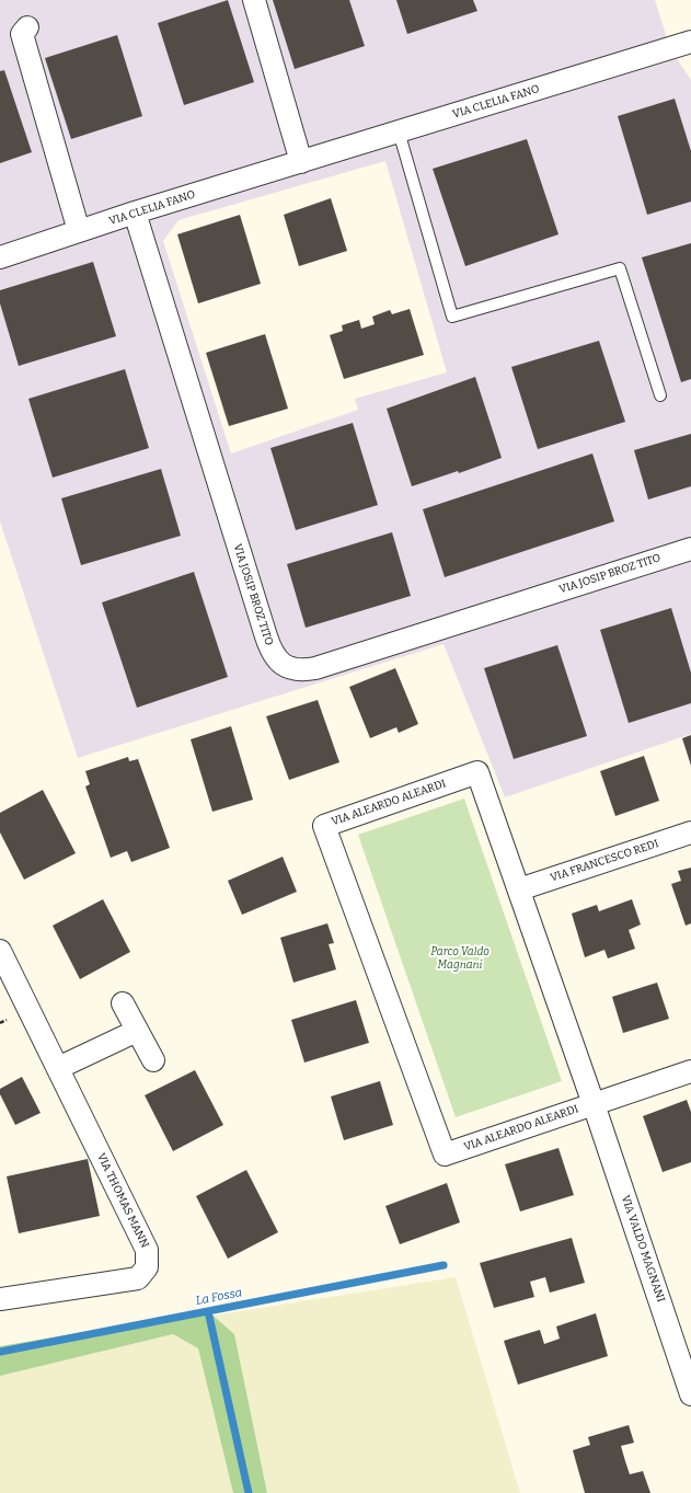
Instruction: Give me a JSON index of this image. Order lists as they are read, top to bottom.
{
  "streets": {
    "street": [
      "VIA CLELIA FANO",
      "VIA JOSIP BROZ TITO",
      "VIA ALEARDO ALEARDI",
      "VIA FRANCESCO REDI",
      "VIA THOMAS MANN",
      "VIA VALDO MAGNANI"
    ]
  },
  "crossings": [
    ["VIA CLELIA FANO", "VIA JOSIP BROZ TITO"],
    ["VIA ALEARDO ALEARDI", "VIA FRANCESCO REDI"],
    ["VIA ALEARDO ALEARDI", "VIA VALDO MAGNANI"]
  ],
  "water": ["La Fossa"],
  "parks": ["Parco Valdo Magnani"]
}
